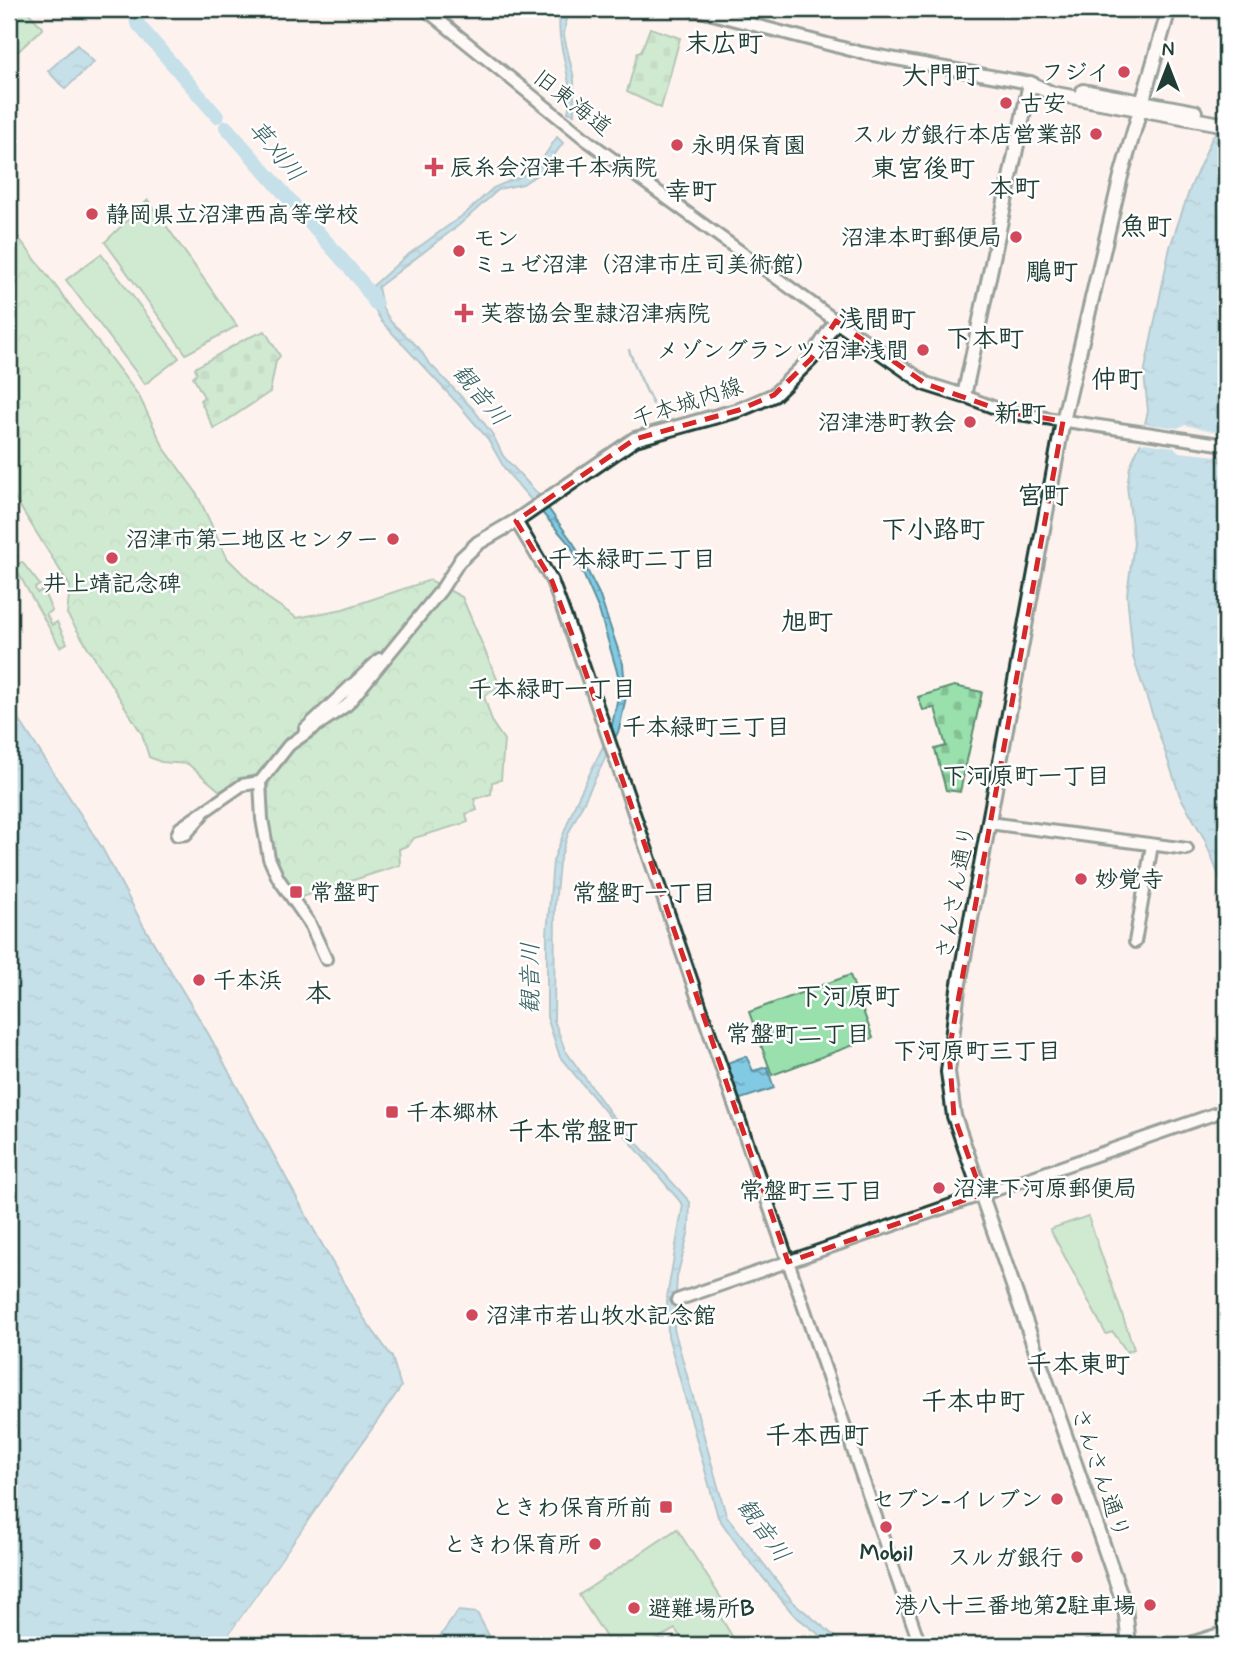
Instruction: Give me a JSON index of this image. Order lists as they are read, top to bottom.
{
  "streets": {
    "main road": ["千本城内線", "さんさん通り"],
    "street": ["旧東海道"]
  },
  "crossings": [
    ["旧東海道", "千本城内線"]
  ],
  "districts": [
    "末広町",
    "大門町",
    "東宮後町",
    "本町",
    "幸町",
    "魚町",
    "鵰町",
    "浅間町",
    "下本町",
    "仲町",
    "新町",
    "宮町",
    "下小路町",
    "千本緑町二丁目",
    "旭町",
    "千本緑町一丁目",
    "千本緑町三丁目",
    "下河原町一丁目",
    "常盤町一丁目",
    "本",
    "下河原町",
    "常盤町二丁目",
    "下河原町三丁目",
    "千本常盤町",
    "常盤町三丁目",
    "千本東町",
    "千本中町",
    "千本西町"
  ],
  "water": ["草刈川", "観音川"],
  "places": {
    "other": [
      "フジイ",
      "古安",
      "スルガ銀行本店営業部",
      "永明保育園",
      "静岡県立沼津西高等学校",
      "沼津本町郵便局",
      "モン ミュゼ沼津（沼津市庄司美術館）",
      "メゾングランツ沼津浅間",
      "沼津港町教会",
      "沼津市第二地区センター",
      "井上靖記念碑",
      "妙覚寺",
      "千本浜",
      "沼津下河原郵便局",
      "沼津市若山牧水記念館",
      "セブン-イレブン",
      "Mobil",
      "ときわ保育所",
      "スルガ銀行",
      "港八十三番地第2駐車場",
      "避難場所B"
    ],
    "health": ["辰糸会沼津千本病院", "芙蓉協会聖隷沼津病院"],
    "transit": ["常盤町", "千本郷林", "ときわ保育所前"]
  },
  "north": "top"
}
